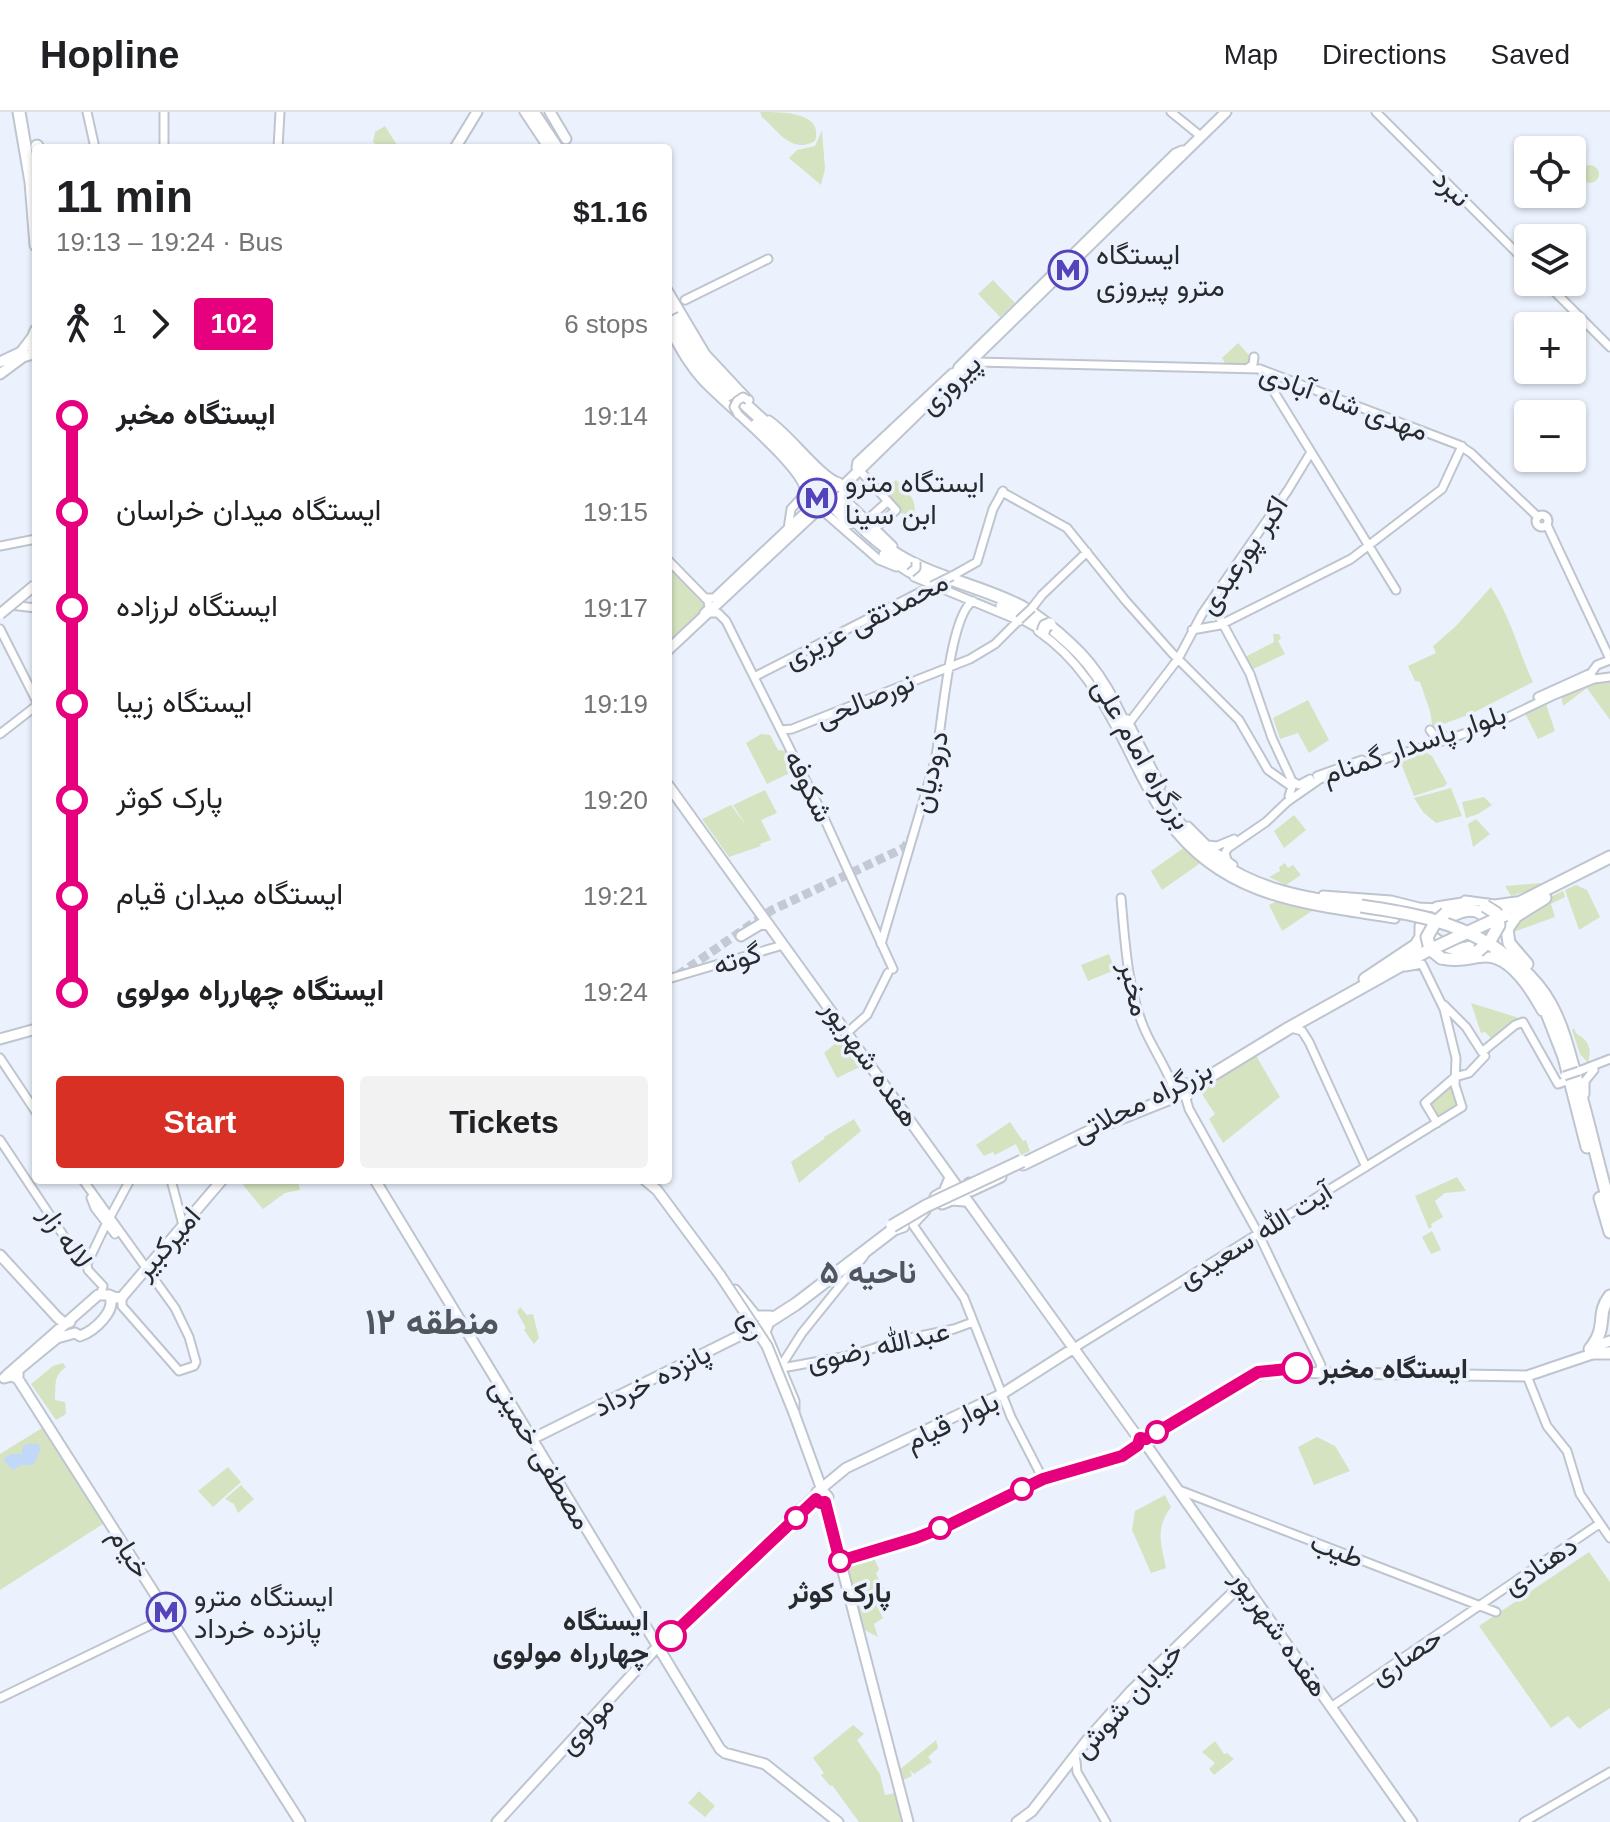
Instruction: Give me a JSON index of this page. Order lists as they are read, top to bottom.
{
  "streets": {
    "highway": ["بزرگراه امام علی", "بزرگراه محلاتی"],
    "main road": [
      "نبرد",
      "پیروزی",
      "مهدی شاه آبادی",
      "اکبر پورعبدی",
      "محمدتقی عزیزی",
      "نورصالحی",
      "بلوار پاسدار گمنام",
      "درودیان",
      "شکوفه",
      "گوته",
      "مخبر",
      "هفده شهریور",
      "آیت الله سعیدی",
      "لاله زار",
      "امیرکبیر",
      "ری",
      "عبدالله رضوی",
      "پانزده خرداد",
      "بلوار قیام",
      "مصطفی خمینی",
      "طیب",
      "خیام",
      "دهنادی",
      "حصاری",
      "خیابان شوش",
      "مولوی"
    ]
  },
  "crossings": [
    ["پیروزی", "بزرگراه امام علی"],
    ["پیروزی", "شکوفه"],
    ["اکبر پورعبدی", "بزرگراه امام علی"],
    ["محمدتقی عزیزی", "نورصالحی"],
    ["محمدتقی عزیزی", "شکوفه"],
    ["نورصالحی", "بزرگراه امام علی"],
    ["نورصالحی", "درودیان"],
    ["نورصالحی", "شکوفه"],
    ["بلوار پاسدار گمنام", "بزرگراه امام علی"],
    ["درودیان", "شکوفه"],
    ["شکوفه", "هفده شهریور"],
    ["گوته", "هفده شهریور"],
    ["هفده شهریور", "آیت الله سعیدی"],
    ["هفده شهریور", "بلوار قیام"],
    ["هفده شهریور", "طیب"],
    ["هفده شهریور", "حصاری"],
    ["هفده شهریور", "خیابان شوش"],
    ["بزرگراه محلاتی", "پانزده خرداد"],
    ["آیت الله سعیدی", "بلوار قیام"],
    ["لاله زار", "امیرکبیر"],
    ["ری", "بلوار قیام"],
    ["ری", "مولوی"],
    ["پانزده خرداد", "مصطفی خمینی"],
    ["بلوار قیام", "مولوی"],
    ["مصطفی خمینی", "مولوی"],
    ["طیب", "دهنادی"],
    ["طیب", "حصاری"],
    ["دهنادی", "حصاری"]
  ],
  "districts": ["ناحیه ۵", "منطقه ۱۲"],
  "places": {
    "metro station": ["ایستگاه مترو پیروزی", "ایستگاه مترو ابن سینا", "ایستگاه مترو پانزده خرداد"],
    "other": ["ایستگاه مخبر", "پارک کوثر", "ایستگاه چهارراه مولوی"]
  },
  "lines": ["bus line 102"],
  "page": {
    "header": "Hopline",
    "nav": ["Map", "Directions", "Saved"],
    "map_buttons": ["+", "−"],
    "heading": ["11 min", "19:13 – 19:24 · Bus", "$1.16"],
    "legs": ["1", "102", "6 stops"],
    "list": [
      {
        "name": "ایستگاه مخبر",
        "value": "19:14"
      },
      {
        "name": "ایستگاه میدان خراسان",
        "value": "19:15"
      },
      {
        "name": "ایستگاه لرزاده",
        "value": "19:17"
      },
      {
        "name": "ایستگاه زیبا",
        "value": "19:19"
      },
      {
        "name": "پارک کوثر",
        "value": "19:20"
      },
      {
        "name": "ایستگاه میدان قیام",
        "value": "19:21"
      },
      {
        "name": "ایستگاه چهارراه مولوی",
        "value": "19:24"
      }
    ],
    "buttons": ["Start", "Tickets"]
  }
}
